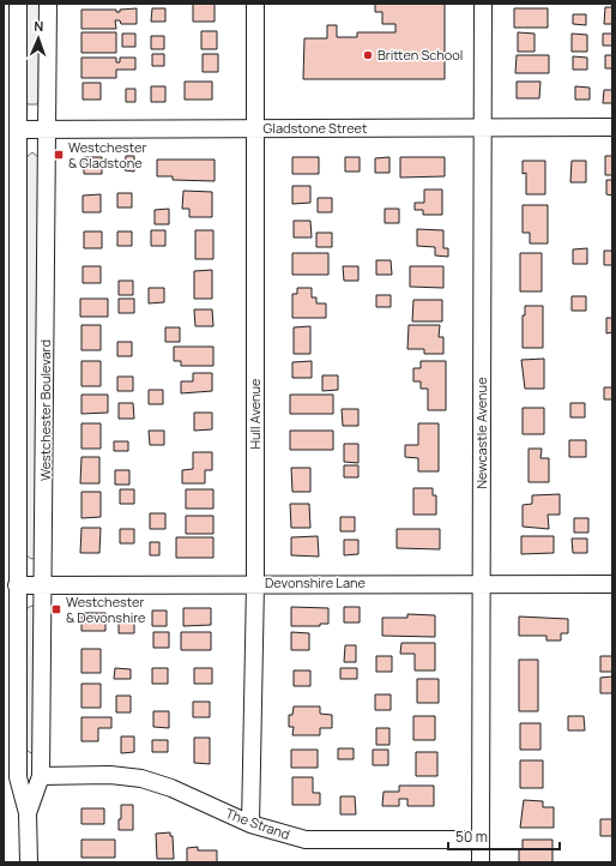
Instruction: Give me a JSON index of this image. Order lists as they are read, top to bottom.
{
  "streets": {
    "street": [
      "Gladstone Street",
      "Westchester Boulevard",
      "Hull Avenue",
      "Newcastle Avenue",
      "Devonshire Lane",
      "The Strand"
    ]
  },
  "crossings": [
    ["Gladstone Street", "Westchester Boulevard"],
    ["Gladstone Street", "Hull Avenue"],
    ["Gladstone Street", "Newcastle Avenue"],
    ["Westchester Boulevard", "Devonshire Lane"],
    ["Westchester Boulevard", "The Strand"],
    ["Hull Avenue", "Devonshire Lane"],
    ["Hull Avenue", "The Strand"],
    ["Newcastle Avenue", "Devonshire Lane"],
    ["Newcastle Avenue", "The Strand"]
  ],
  "places": {
    "other": ["Britten School"],
    "transit": ["Westchester & Gladstone", "Westchester & Devonshire"]
  },
  "scale_bar": "50 m",
  "north": "top"
}
